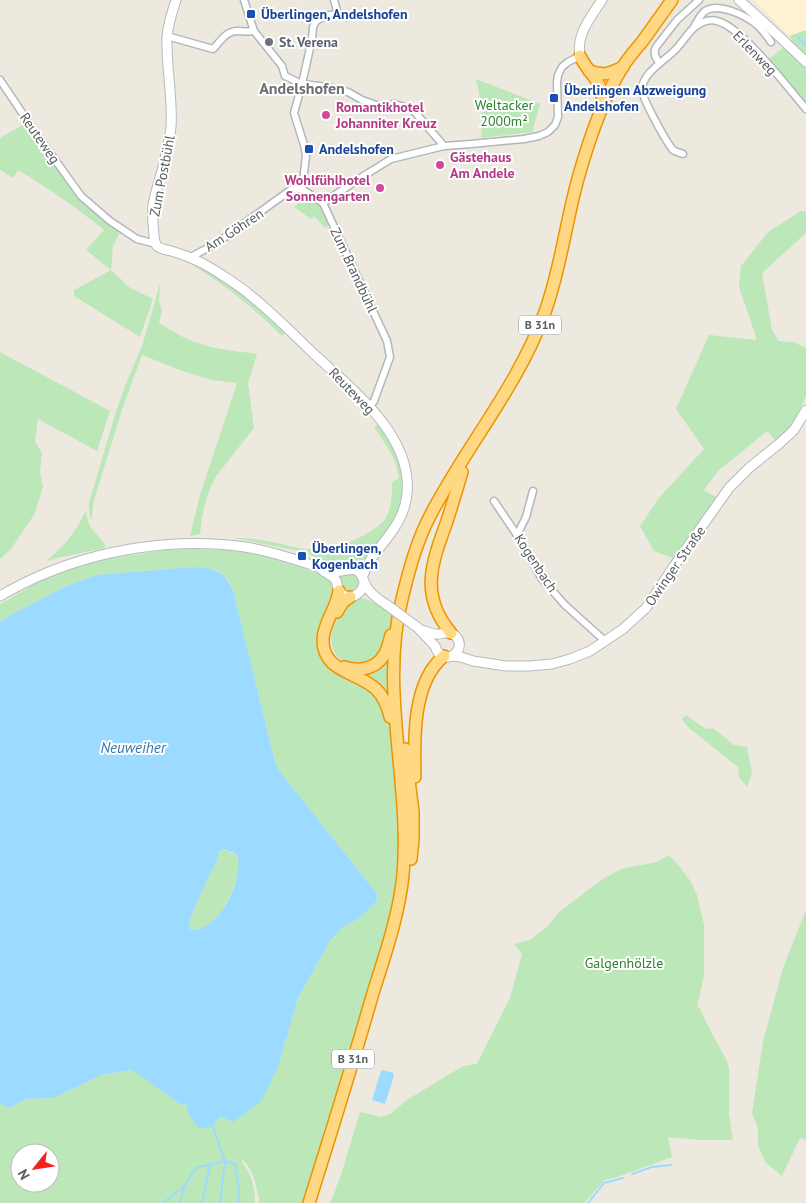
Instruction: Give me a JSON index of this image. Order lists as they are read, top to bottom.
{
  "streets": {
    "highway": ["B 31n"],
    "street": [
      "Erlenweg",
      "Reuteweg",
      "Zum Postbühl",
      "Am Göhren",
      "Zum Brandbühl",
      "Kogenbach",
      "Owinger Straße"
    ]
  },
  "crossings": [
    ["Reuteweg", "Zum Postbühl"],
    ["Reuteweg", "Am Göhren"],
    ["Reuteweg", "Zum Brandbühl"],
    ["Kogenbach", "Owinger Straße"]
  ],
  "districts": ["Andelshofen"],
  "water": ["Neuweiher"],
  "parks": ["Weltacker 2000m²", "Galgenhölzle"],
  "places": {
    "transit": [
      "Überlingen, Andelshofen",
      "Überlingen Abzweigung Andelshofen",
      "Andelshofen",
      "Überlingen, Kogenbach"
    ],
    "other": [
      "St. Verena",
      "Romantikhotel Johanniter Kreuz",
      "Gästehaus Am Andele",
      "Wohlfühlhotel Sonnengarten"
    ]
  },
  "north": "bottom left"
}
